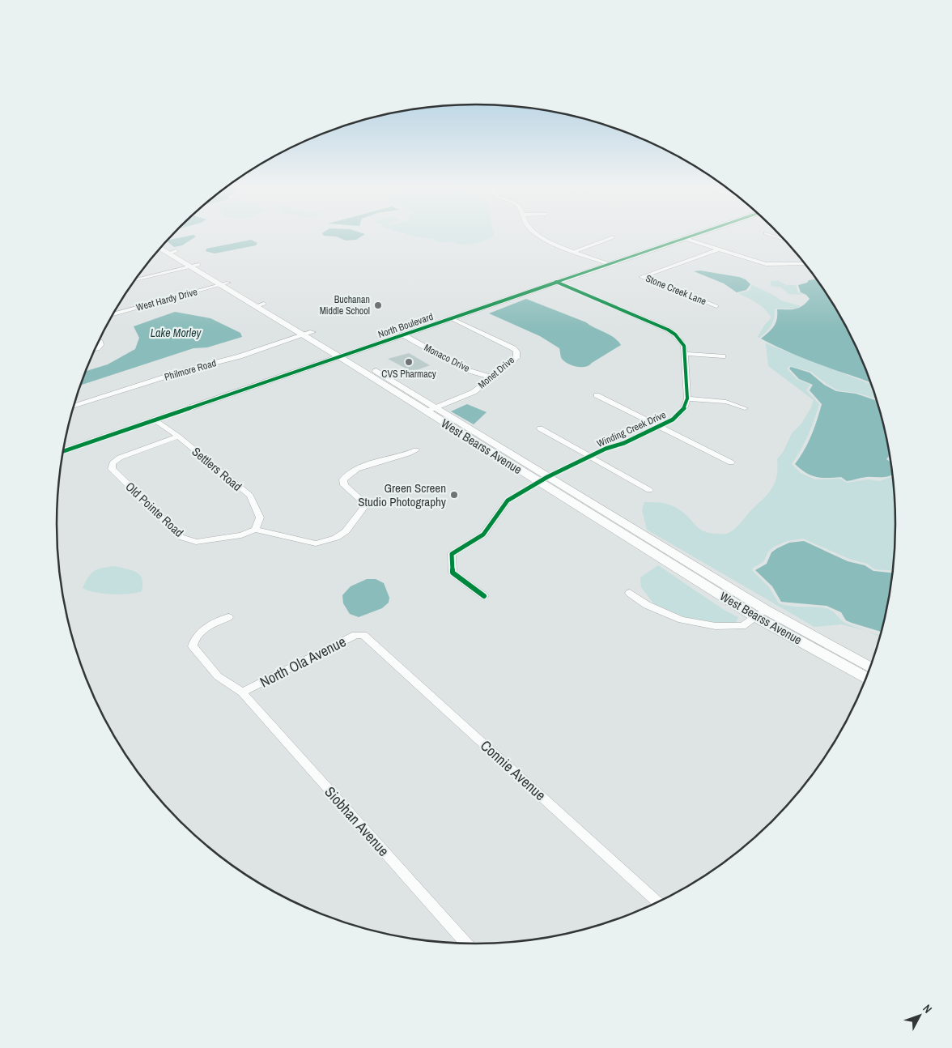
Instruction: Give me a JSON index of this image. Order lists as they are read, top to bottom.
{
  "streets": {
    "main road": ["North Boulevard", "West Bearss Avenue"],
    "street": [
      "Stone Creek Lane",
      "West Hardy Drive",
      "Monaco Drive",
      "Philmore Road",
      "Monet Drive",
      "Winding Creek Drive",
      "Settlers Road",
      "Old Pointe Road",
      "North Ola Avenue",
      "Connie Avenue",
      "Siobhan Avenue"
    ]
  },
  "crossings": [
    ["West Hardy Drive", "West Bearss Avenue"],
    ["North Boulevard", "Monaco Drive"],
    ["North Boulevard", "Monet Drive"],
    ["North Boulevard", "West Bearss Avenue"],
    ["North Boulevard", "Settlers Road"],
    ["Monaco Drive", "Monet Drive"],
    ["Philmore Road", "West Bearss Avenue"],
    ["Monet Drive", "West Bearss Avenue"],
    ["Winding Creek Drive", "West Bearss Avenue"],
    ["Settlers Road", "Old Pointe Road"],
    ["North Ola Avenue", "Connie Avenue"],
    ["North Ola Avenue", "Siobhan Avenue"]
  ],
  "water": ["Lake Morley"],
  "places": ["Buchanan Middle School", "CVS Pharmacy", "Green Screen Studio Photography"],
  "north": "top right"
}
